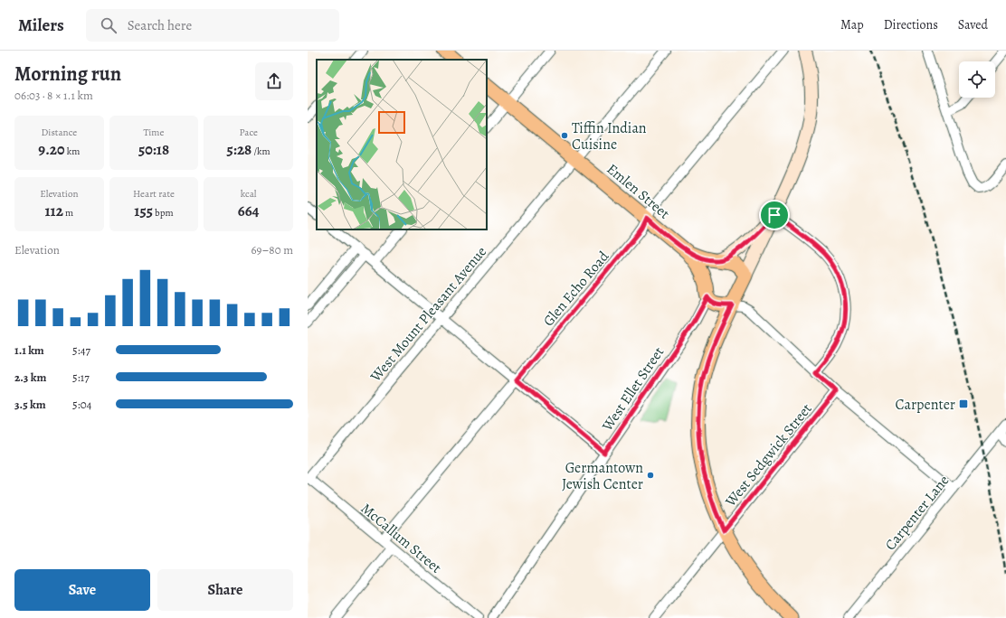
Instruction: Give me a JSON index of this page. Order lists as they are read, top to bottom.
{
  "streets": {
    "main road": ["Emlen Street"],
    "street": [
      "Glen Echo Road",
      "West Mount Pleasant Avenue",
      "West Ellet Street",
      "West Sedgwick Street",
      "Carpenter Lane",
      "McCallum Street"
    ]
  },
  "crossings": [
    ["Emlen Street", "Glen Echo Road"],
    ["Emlen Street", "West Mount Pleasant Avenue"],
    ["Emlen Street", "West Ellet Street"],
    ["Glen Echo Road", "McCallum Street"],
    ["West Mount Pleasant Avenue", "McCallum Street"]
  ],
  "places": {
    "other": ["Tiffin Indian Cuisine", "Germantown Jewish Center"],
    "transit": ["Carpenter"]
  },
  "page": {
    "header": "Milers",
    "search": "Search here",
    "nav": ["Map", "Directions", "Saved"],
    "heading": ["Morning run", "06:03 · 8 × 1.1 km"],
    "stats": [
      ["Distance", "9.20 km"],
      ["Time", "50:18"],
      ["Pace", "5:28 /km"],
      ["Elevation", "112 m"],
      ["Heart rate", "155 bpm"],
      ["kcal", "664"]
    ],
    "chart": ["Elevation", "69–80 m"],
    "list": [
      {
        "name": "1.1 km",
        "note": "5:47"
      },
      {
        "name": "2.3 km",
        "note": "5:17"
      },
      {
        "name": "3.5 km",
        "note": "5:04"
      }
    ],
    "buttons": ["Save", "Share"]
  }
}
